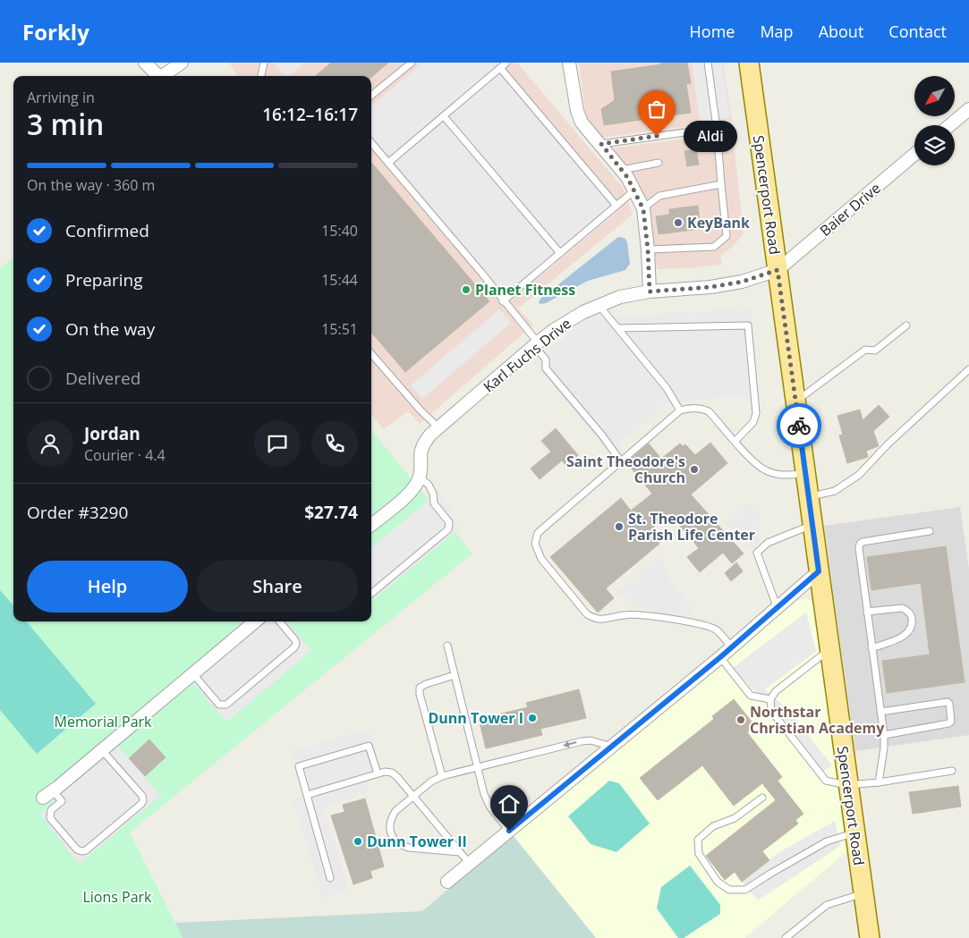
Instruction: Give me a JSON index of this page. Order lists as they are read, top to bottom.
{
  "streets": {
    "main road": ["Spencerport Road"],
    "street": ["Baier Drive", "Karl Fuchs Drive"]
  },
  "crossings": [
    ["Spencerport Road", "Baier Drive"],
    ["Spencerport Road", "Karl Fuchs Drive"],
    ["Baier Drive", "Karl Fuchs Drive"]
  ],
  "parks": ["Memorial Park", "Lions Park"],
  "places": [
    "Aldi",
    "KeyBank",
    "Planet Fitness",
    "Saint Theodore's Church",
    "St. Theodore Parish Life Center",
    "Dunn Tower I",
    "Northstar Christian Academy",
    "Dunn Tower II"
  ],
  "north": "bottom left",
  "page": {
    "header": "Forkly",
    "nav": [
      "Home",
      "Map",
      "About",
      "Contact"
    ],
    "heading": ["3 min", "Arriving in", "16:12–16:17"],
    "panel": [
      "Jordan",
      "Courier · 4.4",
      "Order #3290",
      "$27.74"
    ],
    "bubble": "Aldi",
    "bar": "On the way · 360 m",
    "list": [
      ["Confirmed", "15:40"],
      ["Preparing", "15:44"],
      ["On the way", "15:51"],
      "Delivered"
    ],
    "buttons": ["Help", "Share"]
  }
}
